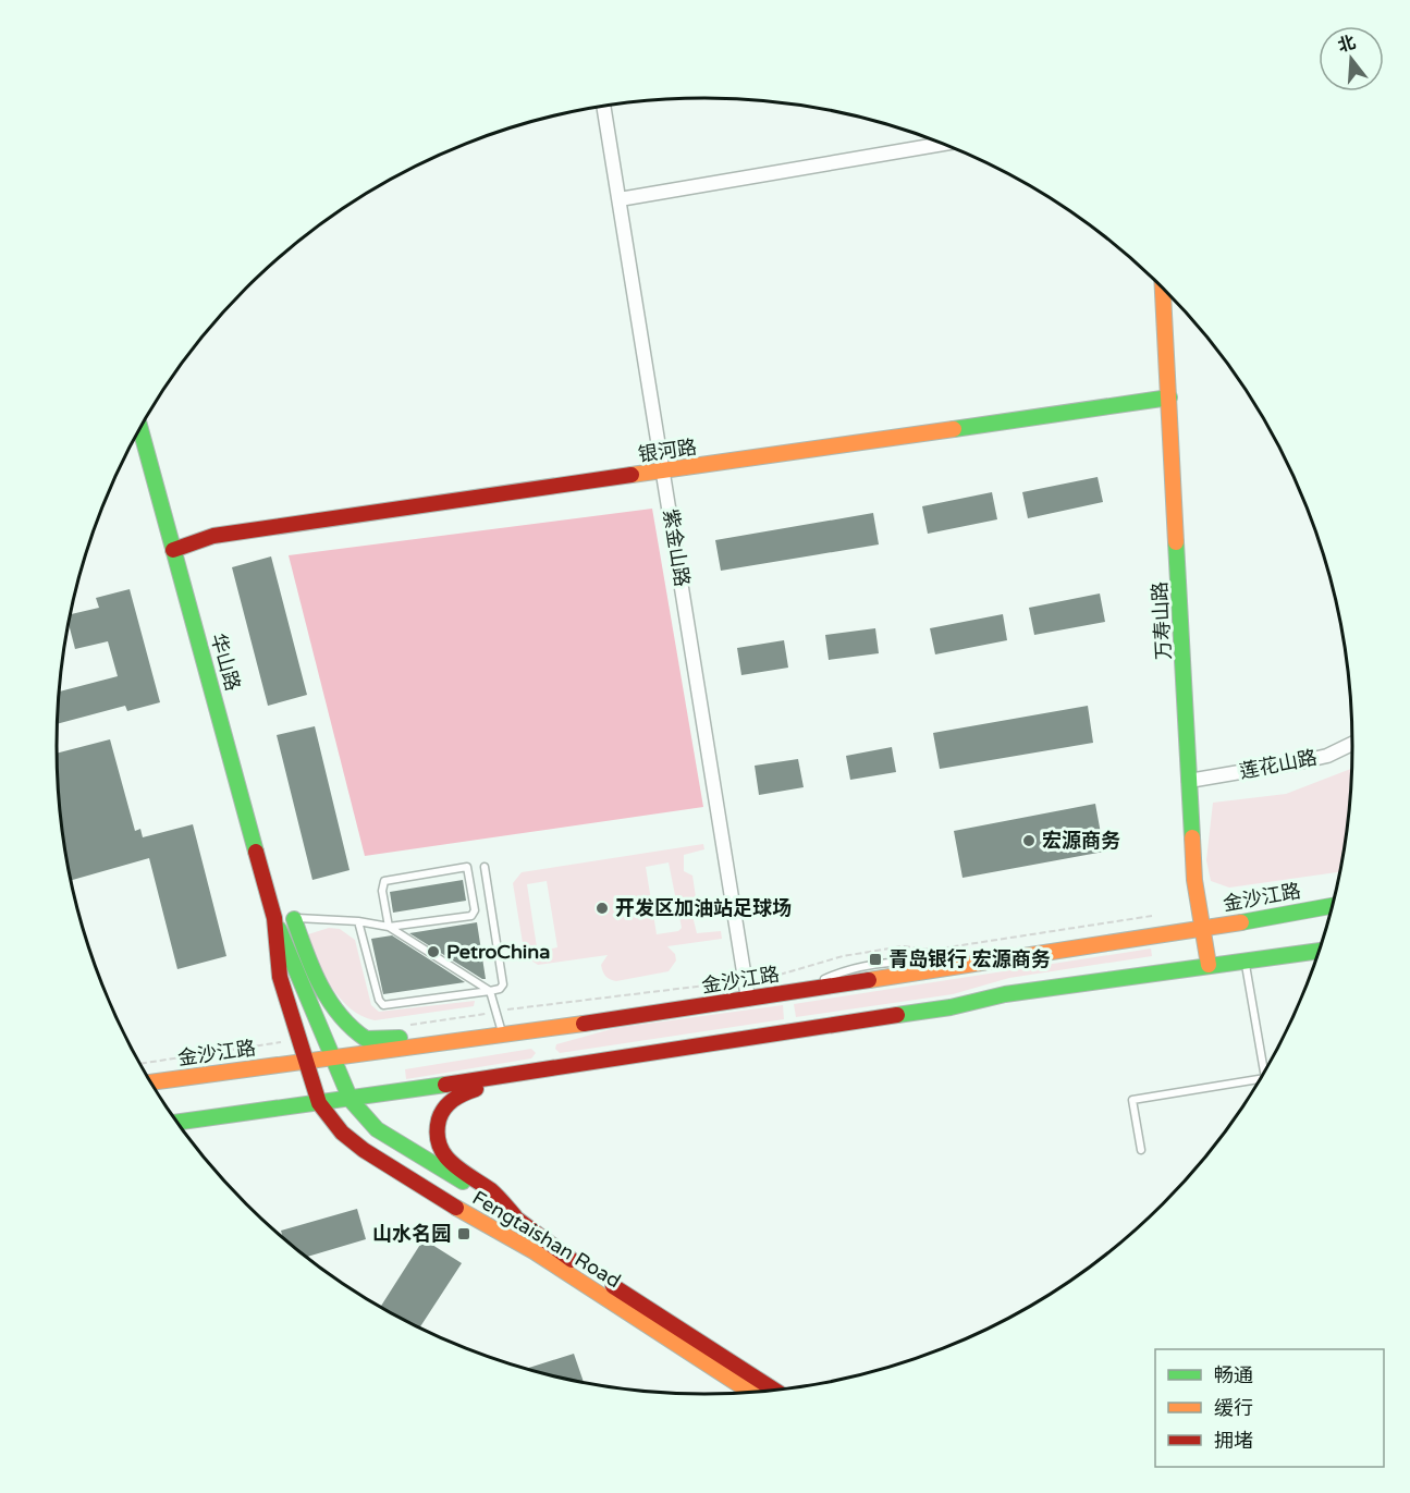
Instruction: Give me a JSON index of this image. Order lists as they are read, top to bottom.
{
  "streets": {
    "street": [
      "银河路",
      "紫金山路",
      "万寿山路",
      "华山路",
      "莲花山路",
      "金沙江路",
      "Fengtaishan Road"
    ]
  },
  "crossings": [
    ["银河路", "紫金山路"],
    ["银河路", "万寿山路"],
    ["银河路", "华山路"],
    ["紫金山路", "金沙江路"],
    ["万寿山路", "莲花山路"],
    ["万寿山路", "金沙江路"],
    ["华山路", "Fengtaishan Road"],
    ["金沙江路", "Fengtaishan Road"]
  ],
  "places": {
    "other": ["宏源商务", "开发区加油站足球场", "PetroChina"],
    "transit": ["青岛银行 宏源商务", "山水名园"]
  },
  "legend": ["畅通", "缓行", "拥堵"],
  "north": "top"
}
